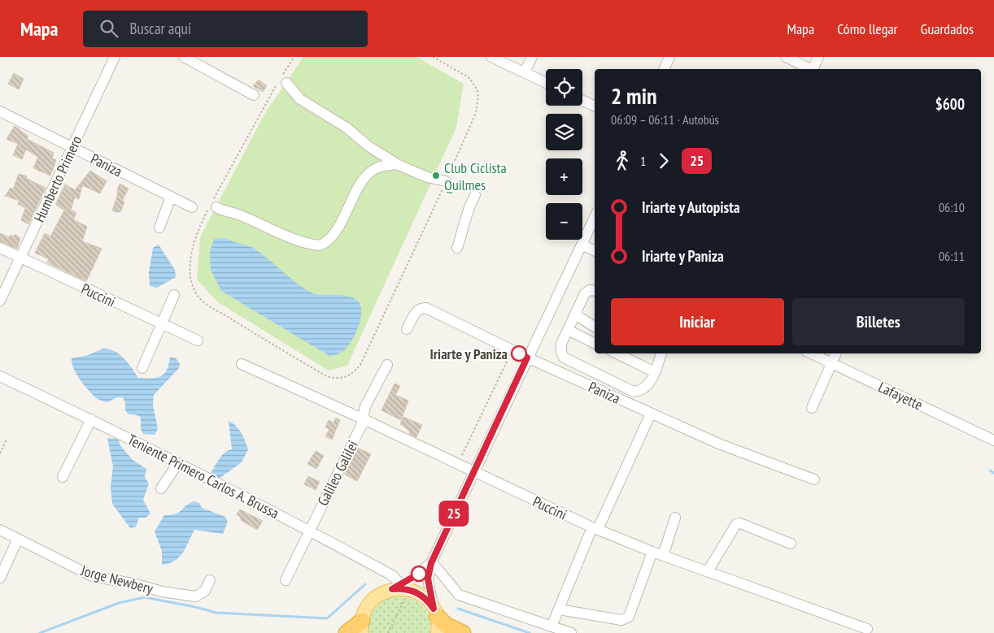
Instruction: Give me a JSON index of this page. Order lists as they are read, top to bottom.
{
  "streets": {
    "street": [
      "Paniza",
      "Humberto Primero",
      "Puccini",
      "Lafayette",
      "Galileo Galilei",
      "Teniente Primero Carlos A. Brussa",
      "Jorge Newbery"
    ]
  },
  "crossings": [
    ["Paniza", "Humberto Primero"],
    ["Humberto Primero", "Puccini"],
    ["Puccini", "Galileo Galilei"],
    ["Galileo Galilei", "Teniente Primero Carlos A. Brussa"]
  ],
  "places": ["Club Ciclista Quilmes", "Iriarte y Paniza"],
  "lines": ["bus line 25"],
  "page": {
    "header": "Mapa",
    "search": "Buscar aquí",
    "nav": ["Mapa", "Cómo llegar", "Guardados"],
    "on_map": "25",
    "map_buttons": ["+", "−"],
    "heading": ["2 min", "06:09 – 06:11 · Autobús", "$600"],
    "legs": ["1", "25"],
    "list": [
      {
        "name": "Iriarte y Autopista",
        "value": "06:10"
      },
      {
        "name": "Iriarte y Paniza",
        "value": "06:11"
      }
    ],
    "buttons": ["Iniciar", "Billetes"]
  }
}
